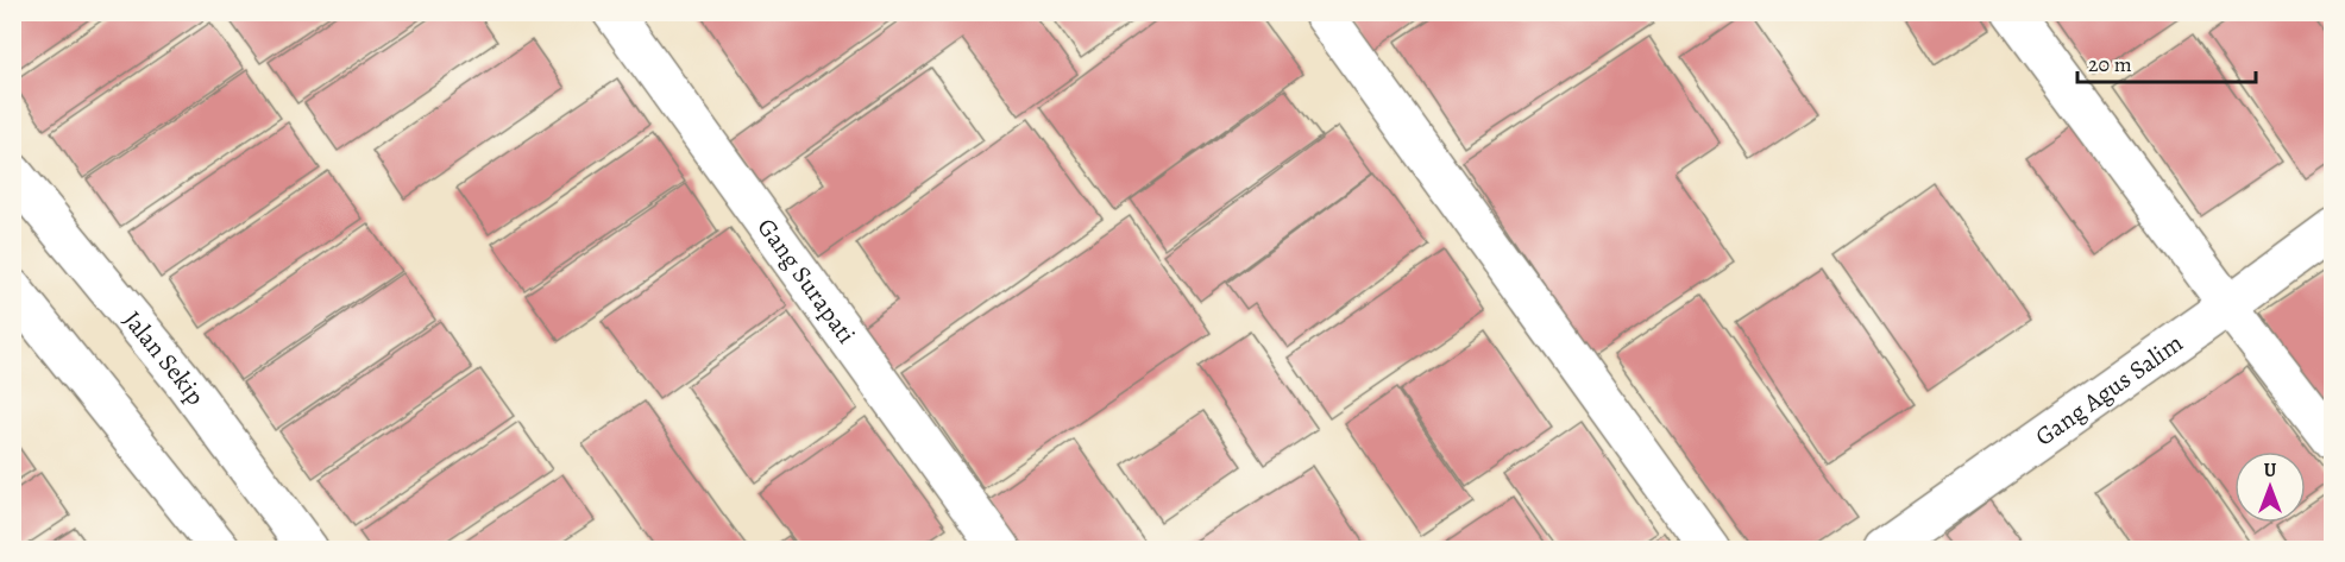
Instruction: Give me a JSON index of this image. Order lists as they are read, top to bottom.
{
  "streets": {
    "street": ["Gang Surapati", "Jalan Sekip", "Gang Agus Salim"]
  },
  "scale_bar": "20 m",
  "north": "top"
}
